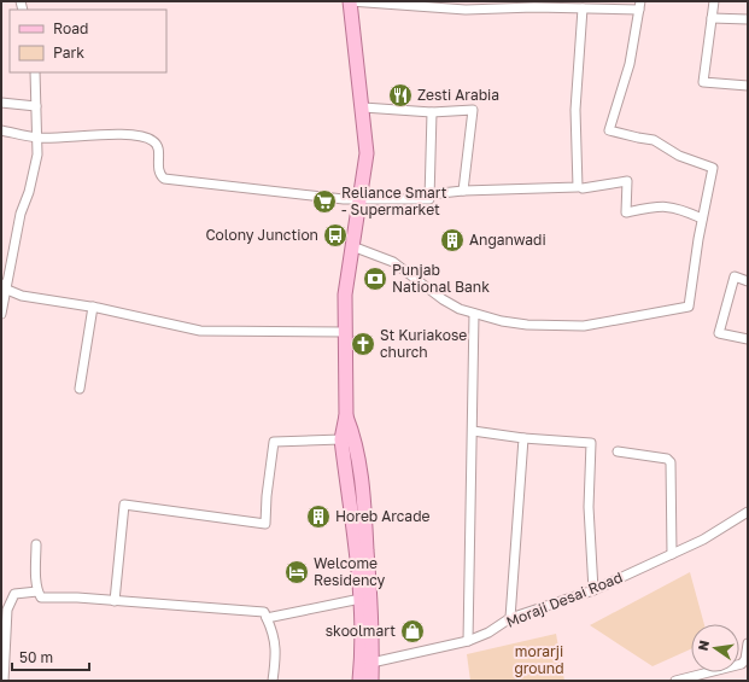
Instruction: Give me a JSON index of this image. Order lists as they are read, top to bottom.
{
  "streets": {
    "street": ["Moraji Desai Road"]
  },
  "parks": ["morarji ground"],
  "places": {
    "restaurant": ["Zesti Arabia"],
    "supermarket": ["Reliance Smart - Supermarket"],
    "bus stop": ["Colony Junction"],
    "building": ["Anganwadi", "Horeb Arcade"],
    "bank": ["Punjab National Bank"],
    "church": ["St Kuriakose church"],
    "hotel": ["Welcome Residency"],
    "shop": ["skoolmart"]
  },
  "legend": ["Road", "Park"],
  "scale_bar": "50 m",
  "north": "left"
}
